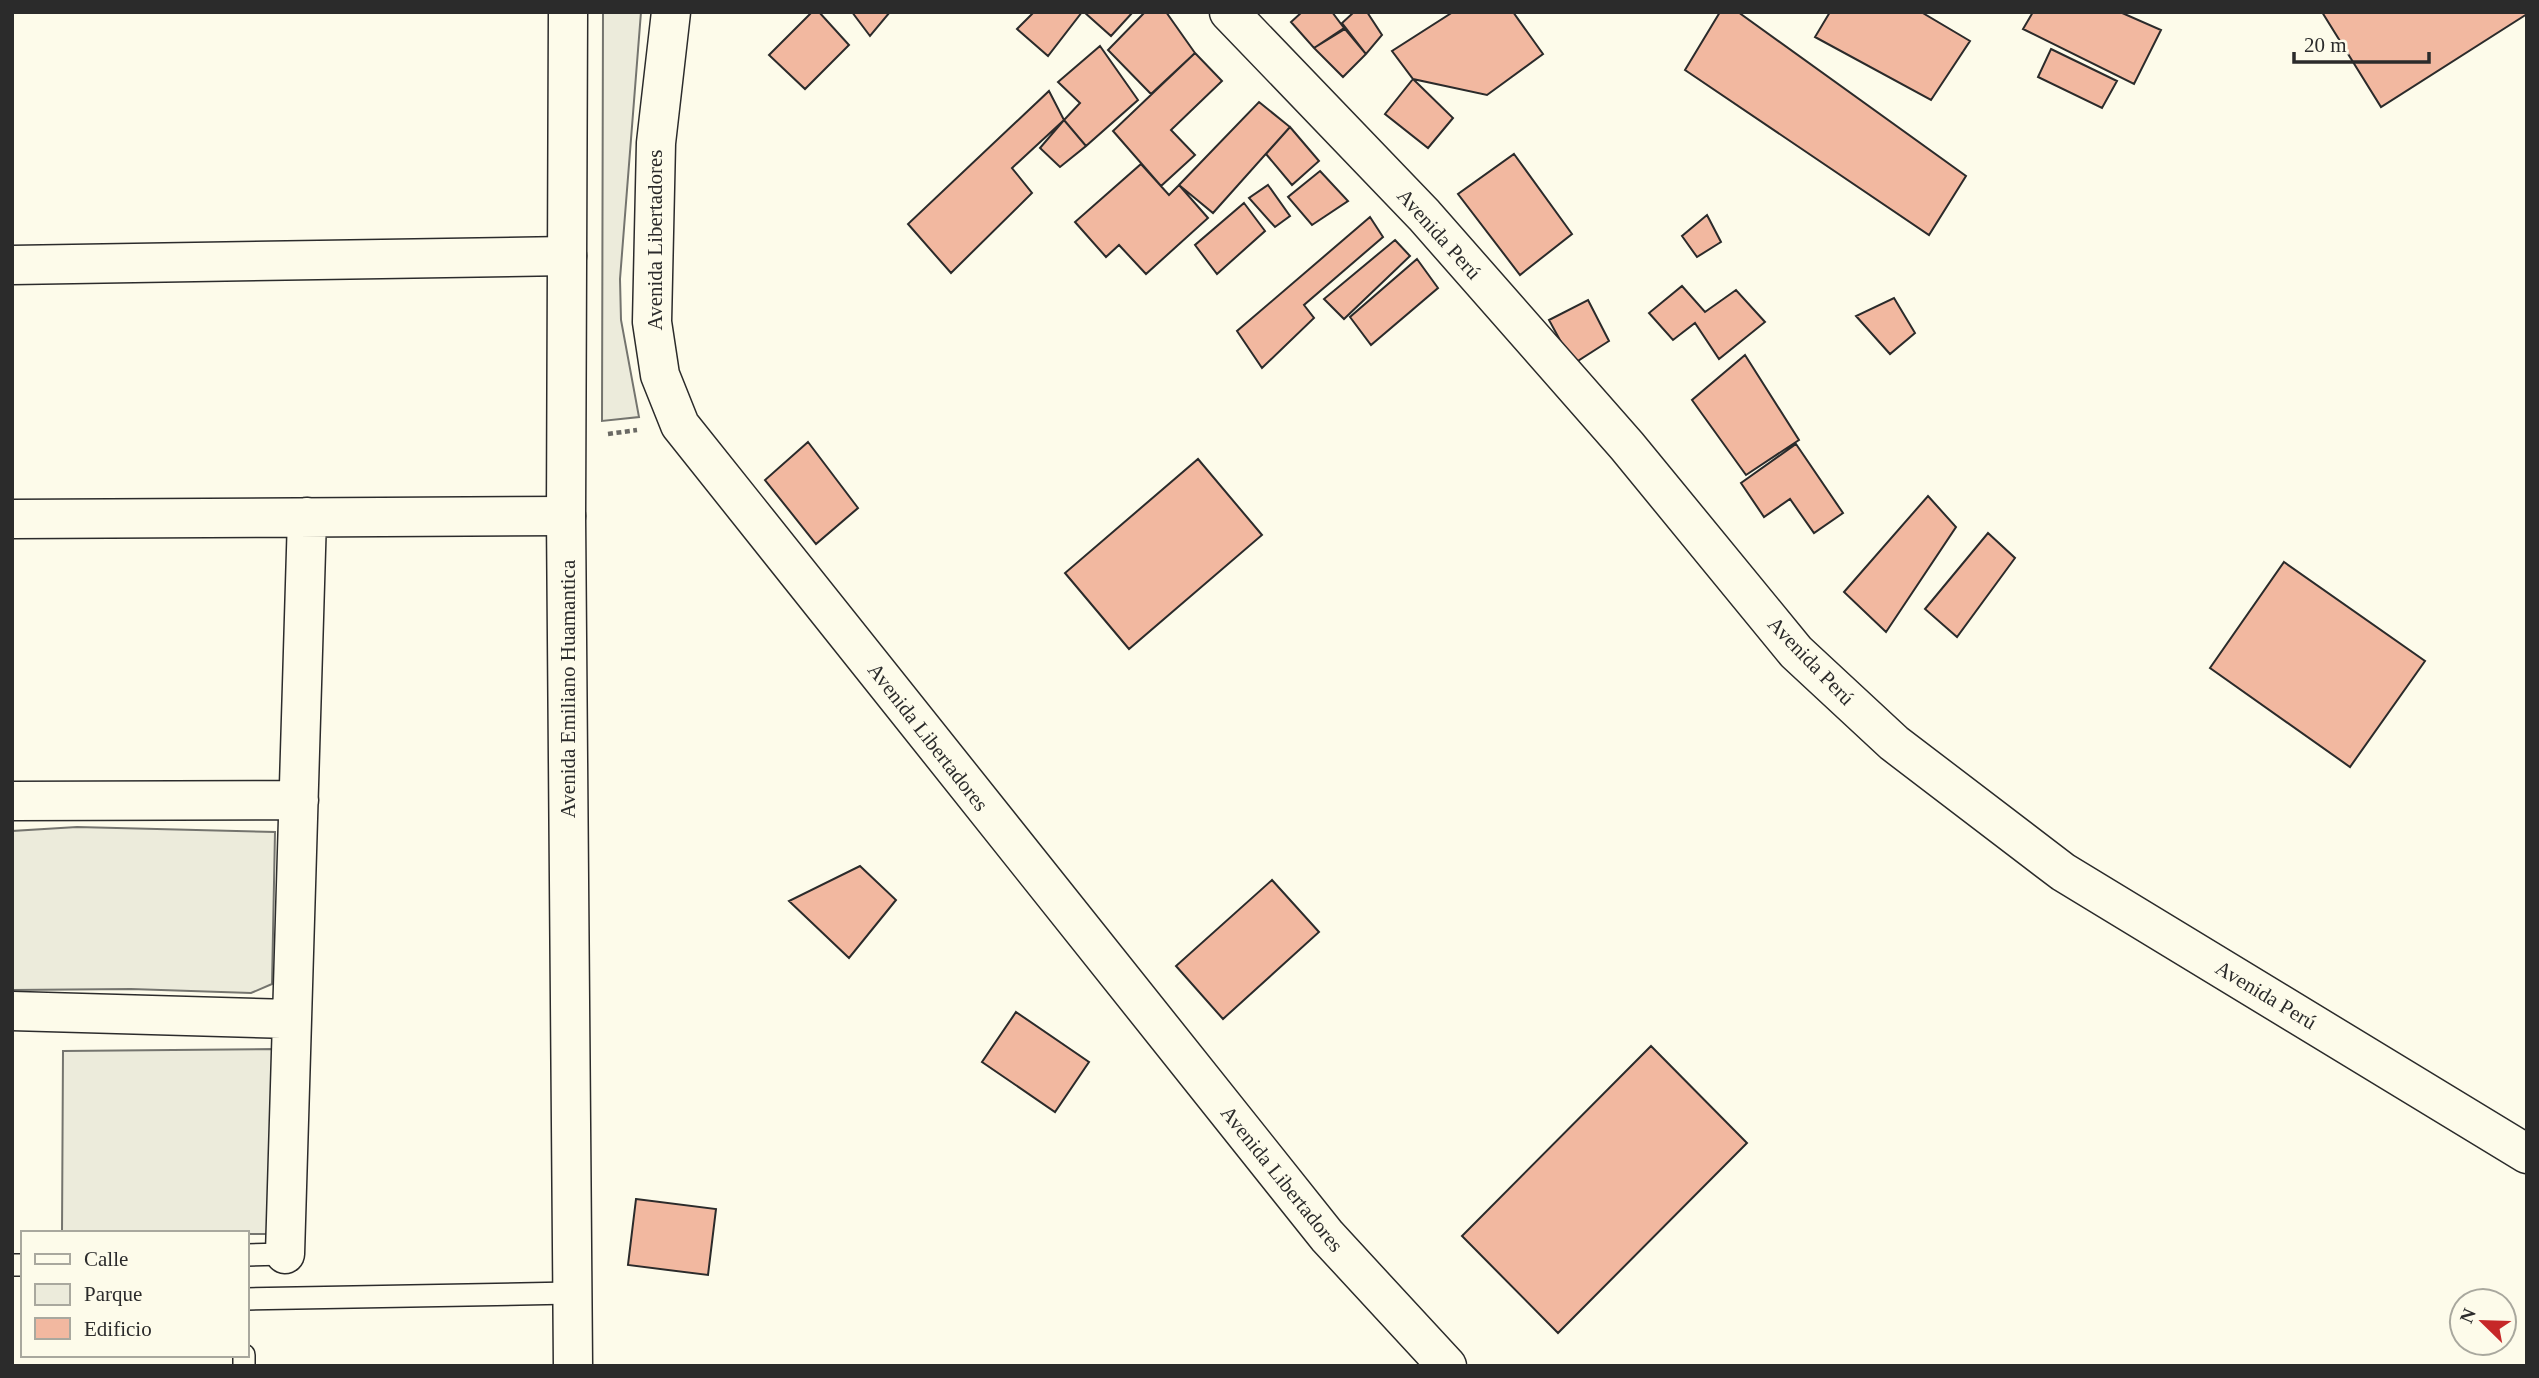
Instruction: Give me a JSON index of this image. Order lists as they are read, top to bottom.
{
  "streets": {
    "street": ["Avenida Perú", "Avenida Libertadores", "Avenida Emiliano Huamantica"]
  },
  "legend": ["Calle", "Parque", "Edificio"],
  "scale_bar": "20 m",
  "north": "top left"
}
